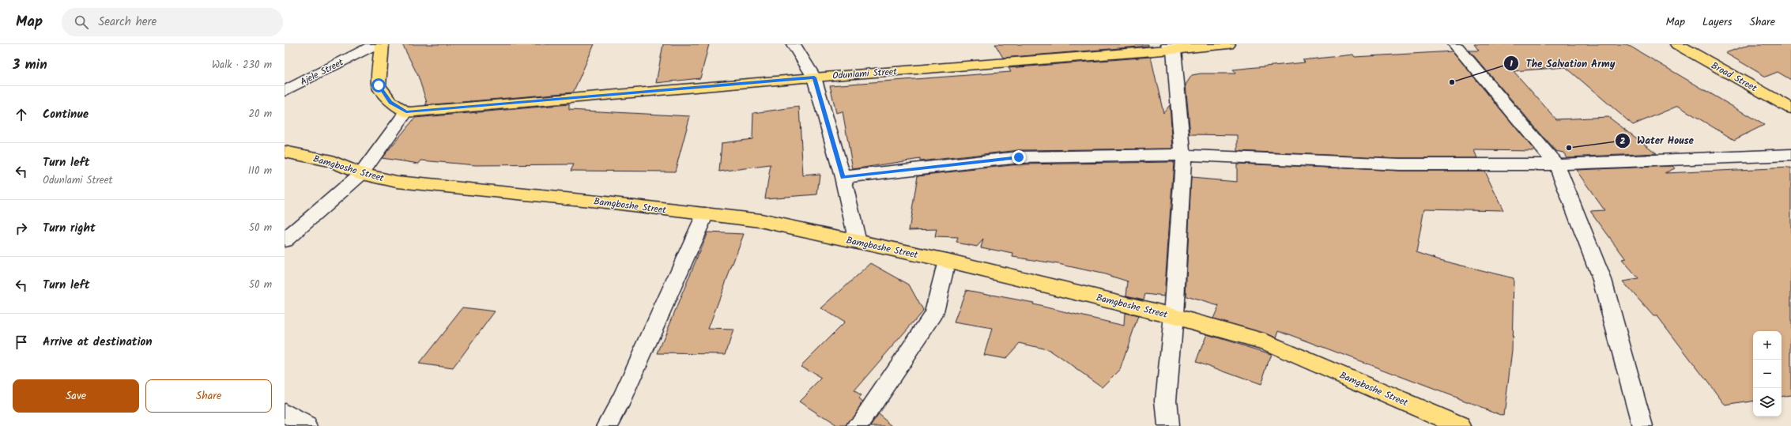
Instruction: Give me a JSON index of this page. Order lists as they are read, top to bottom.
{
  "streets": {
    "main road": ["Odunlami Street", "Broad Street", "Bamgboshe Street"],
    "street": ["Ajele Street"]
  },
  "places": ["The Salvation Army", "Water House"],
  "page": {
    "header": "Map",
    "search": "Search here",
    "nav": ["Map", "Layers", "Share"],
    "heading": ["3 min", "Walk · 230 m"],
    "list": [
      ["Continue", "20 m"],
      ["Turn left", "Odunlami Street", "110 m"],
      ["Turn right", "50 m"],
      ["Turn left", "50 m"],
      "Arrive at destination"
    ],
    "map_buttons": ["+", "−"],
    "buttons": ["Save", "Share"]
  }
}
